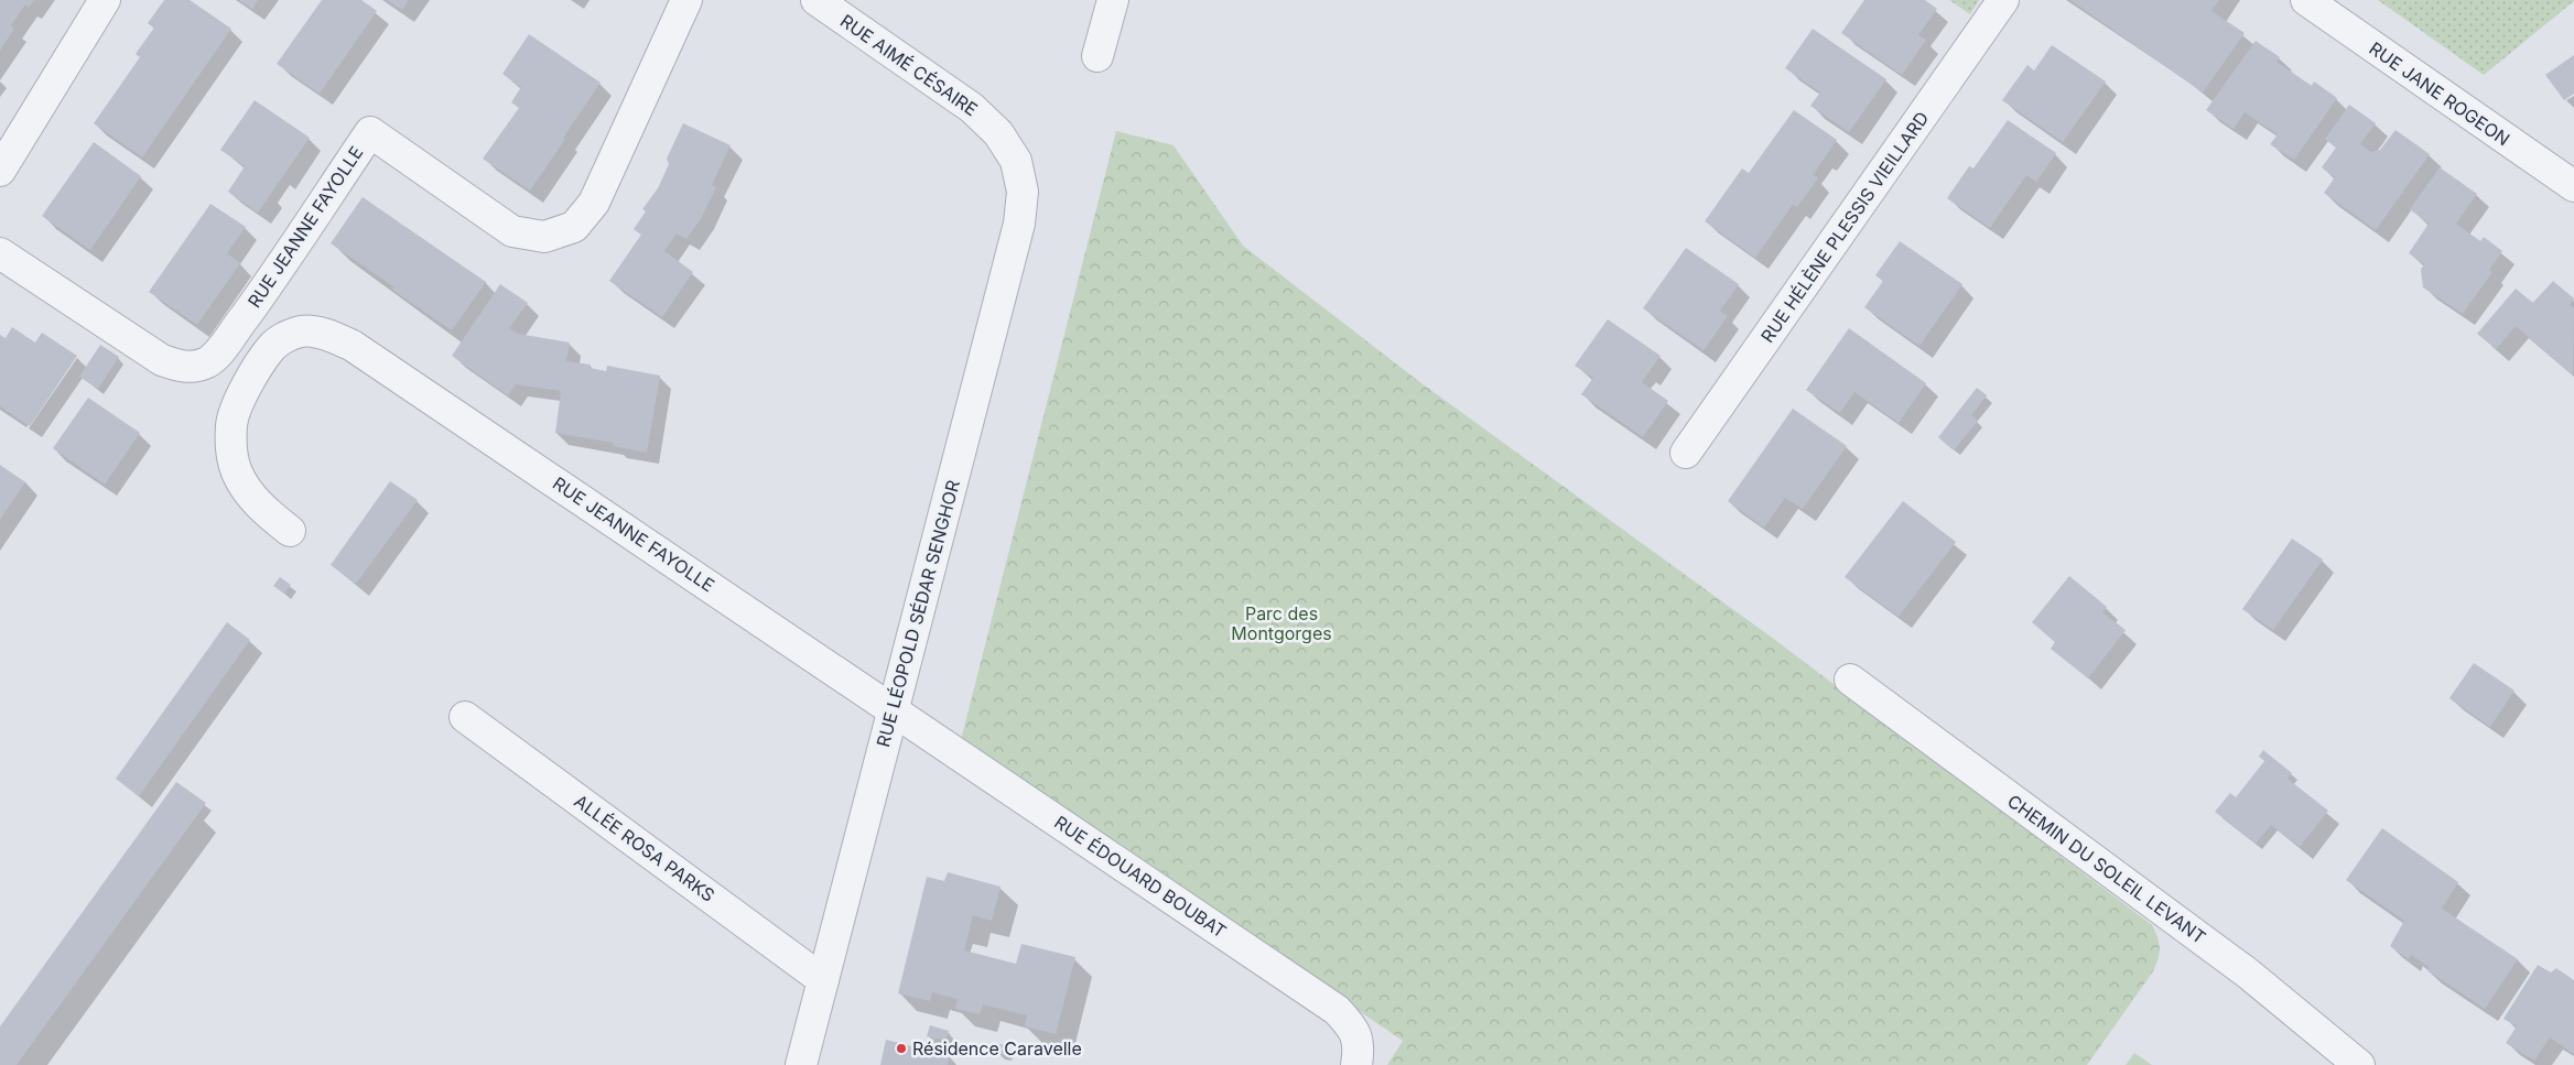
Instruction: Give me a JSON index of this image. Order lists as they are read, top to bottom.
{
  "streets": {
    "street": [
      "RUE AIMÉ CÉSAIRE",
      "RUE JANE ROGEON",
      "RUE JEANNE FAYOLLE",
      "RUE HÉLÈNE PLESSIS VIEILLARD",
      "RUE LÉOPOLD SÉDAR SENGHOR",
      "ALLÉE ROSA PARKS",
      "CHEMIN DU SOLEIL LEVANT",
      "RUE ÉDOUARD BOUBAT"
    ]
  },
  "crossings": [
    ["RUE AIMÉ CÉSAIRE", "RUE LÉOPOLD SÉDAR SENGHOR"],
    ["RUE JEANNE FAYOLLE", "RUE LÉOPOLD SÉDAR SENGHOR"],
    ["RUE JEANNE FAYOLLE", "RUE ÉDOUARD BOUBAT"],
    ["RUE LÉOPOLD SÉDAR SENGHOR", "ALLÉE ROSA PARKS"],
    ["RUE LÉOPOLD SÉDAR SENGHOR", "RUE ÉDOUARD BOUBAT"]
  ],
  "parks": ["Parc des Montgorges"],
  "places": ["Résidence Caravelle"]
}
